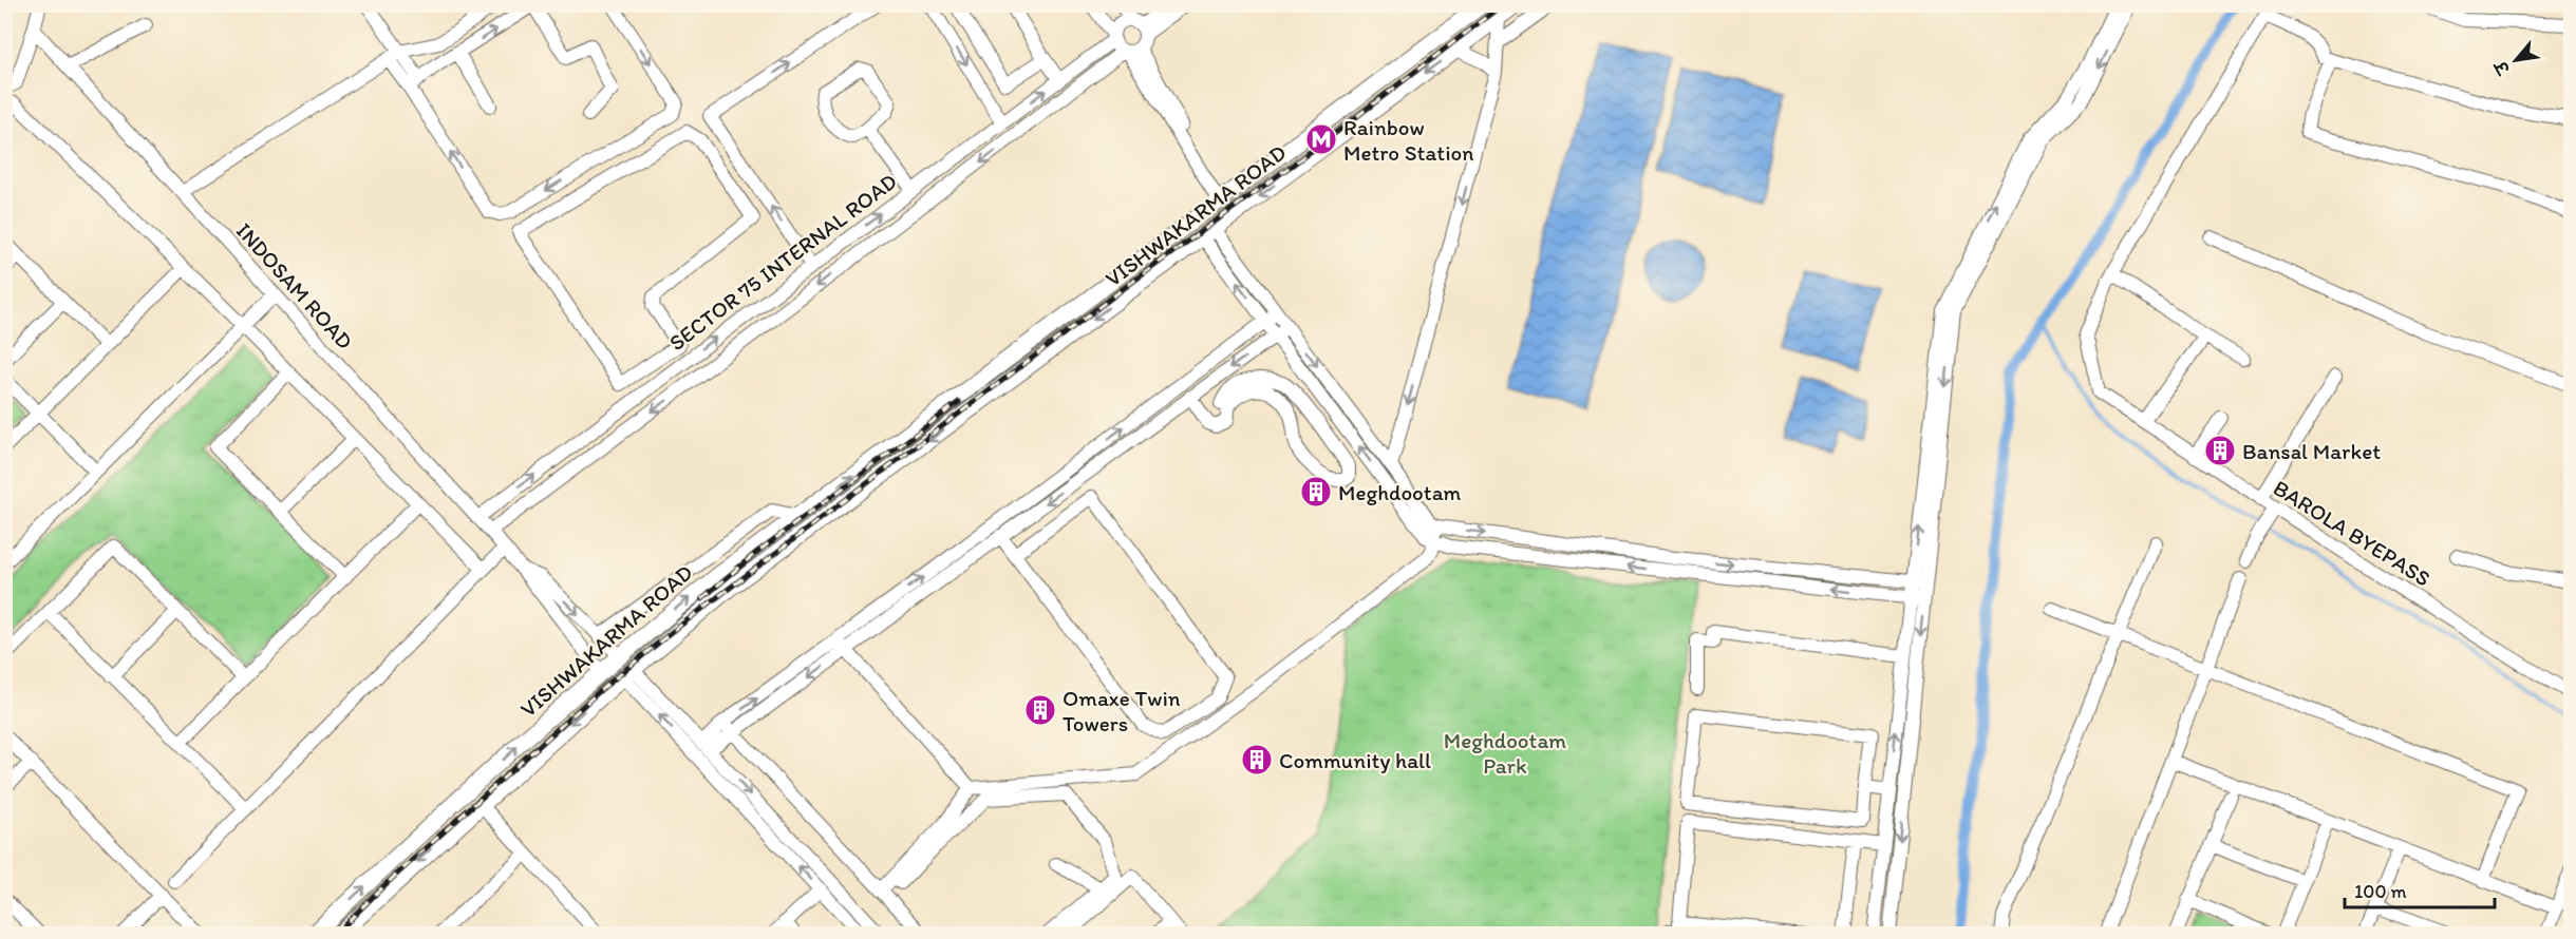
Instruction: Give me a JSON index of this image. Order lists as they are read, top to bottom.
{
  "streets": {
    "main road": ["VISHWAKARMA ROAD"],
    "street": ["SECTOR 75 INTERNAL ROAD", "INDOSAM ROAD", "BAROLA BYEPASS"]
  },
  "crossings": [
    ["VISHWAKARMA ROAD", "INDOSAM ROAD"],
    ["SECTOR 75 INTERNAL ROAD", "INDOSAM ROAD"]
  ],
  "parks": ["Meghdootam Park"],
  "places": {
    "metro station": ["Rainbow Metro Station"],
    "building": [
      "Bansal Market",
      "Meghdootam",
      "Omaxe Twin Towers",
      "Community hall"
    ]
  },
  "scale_bar": "100 m",
  "north": "bottom left"
}
